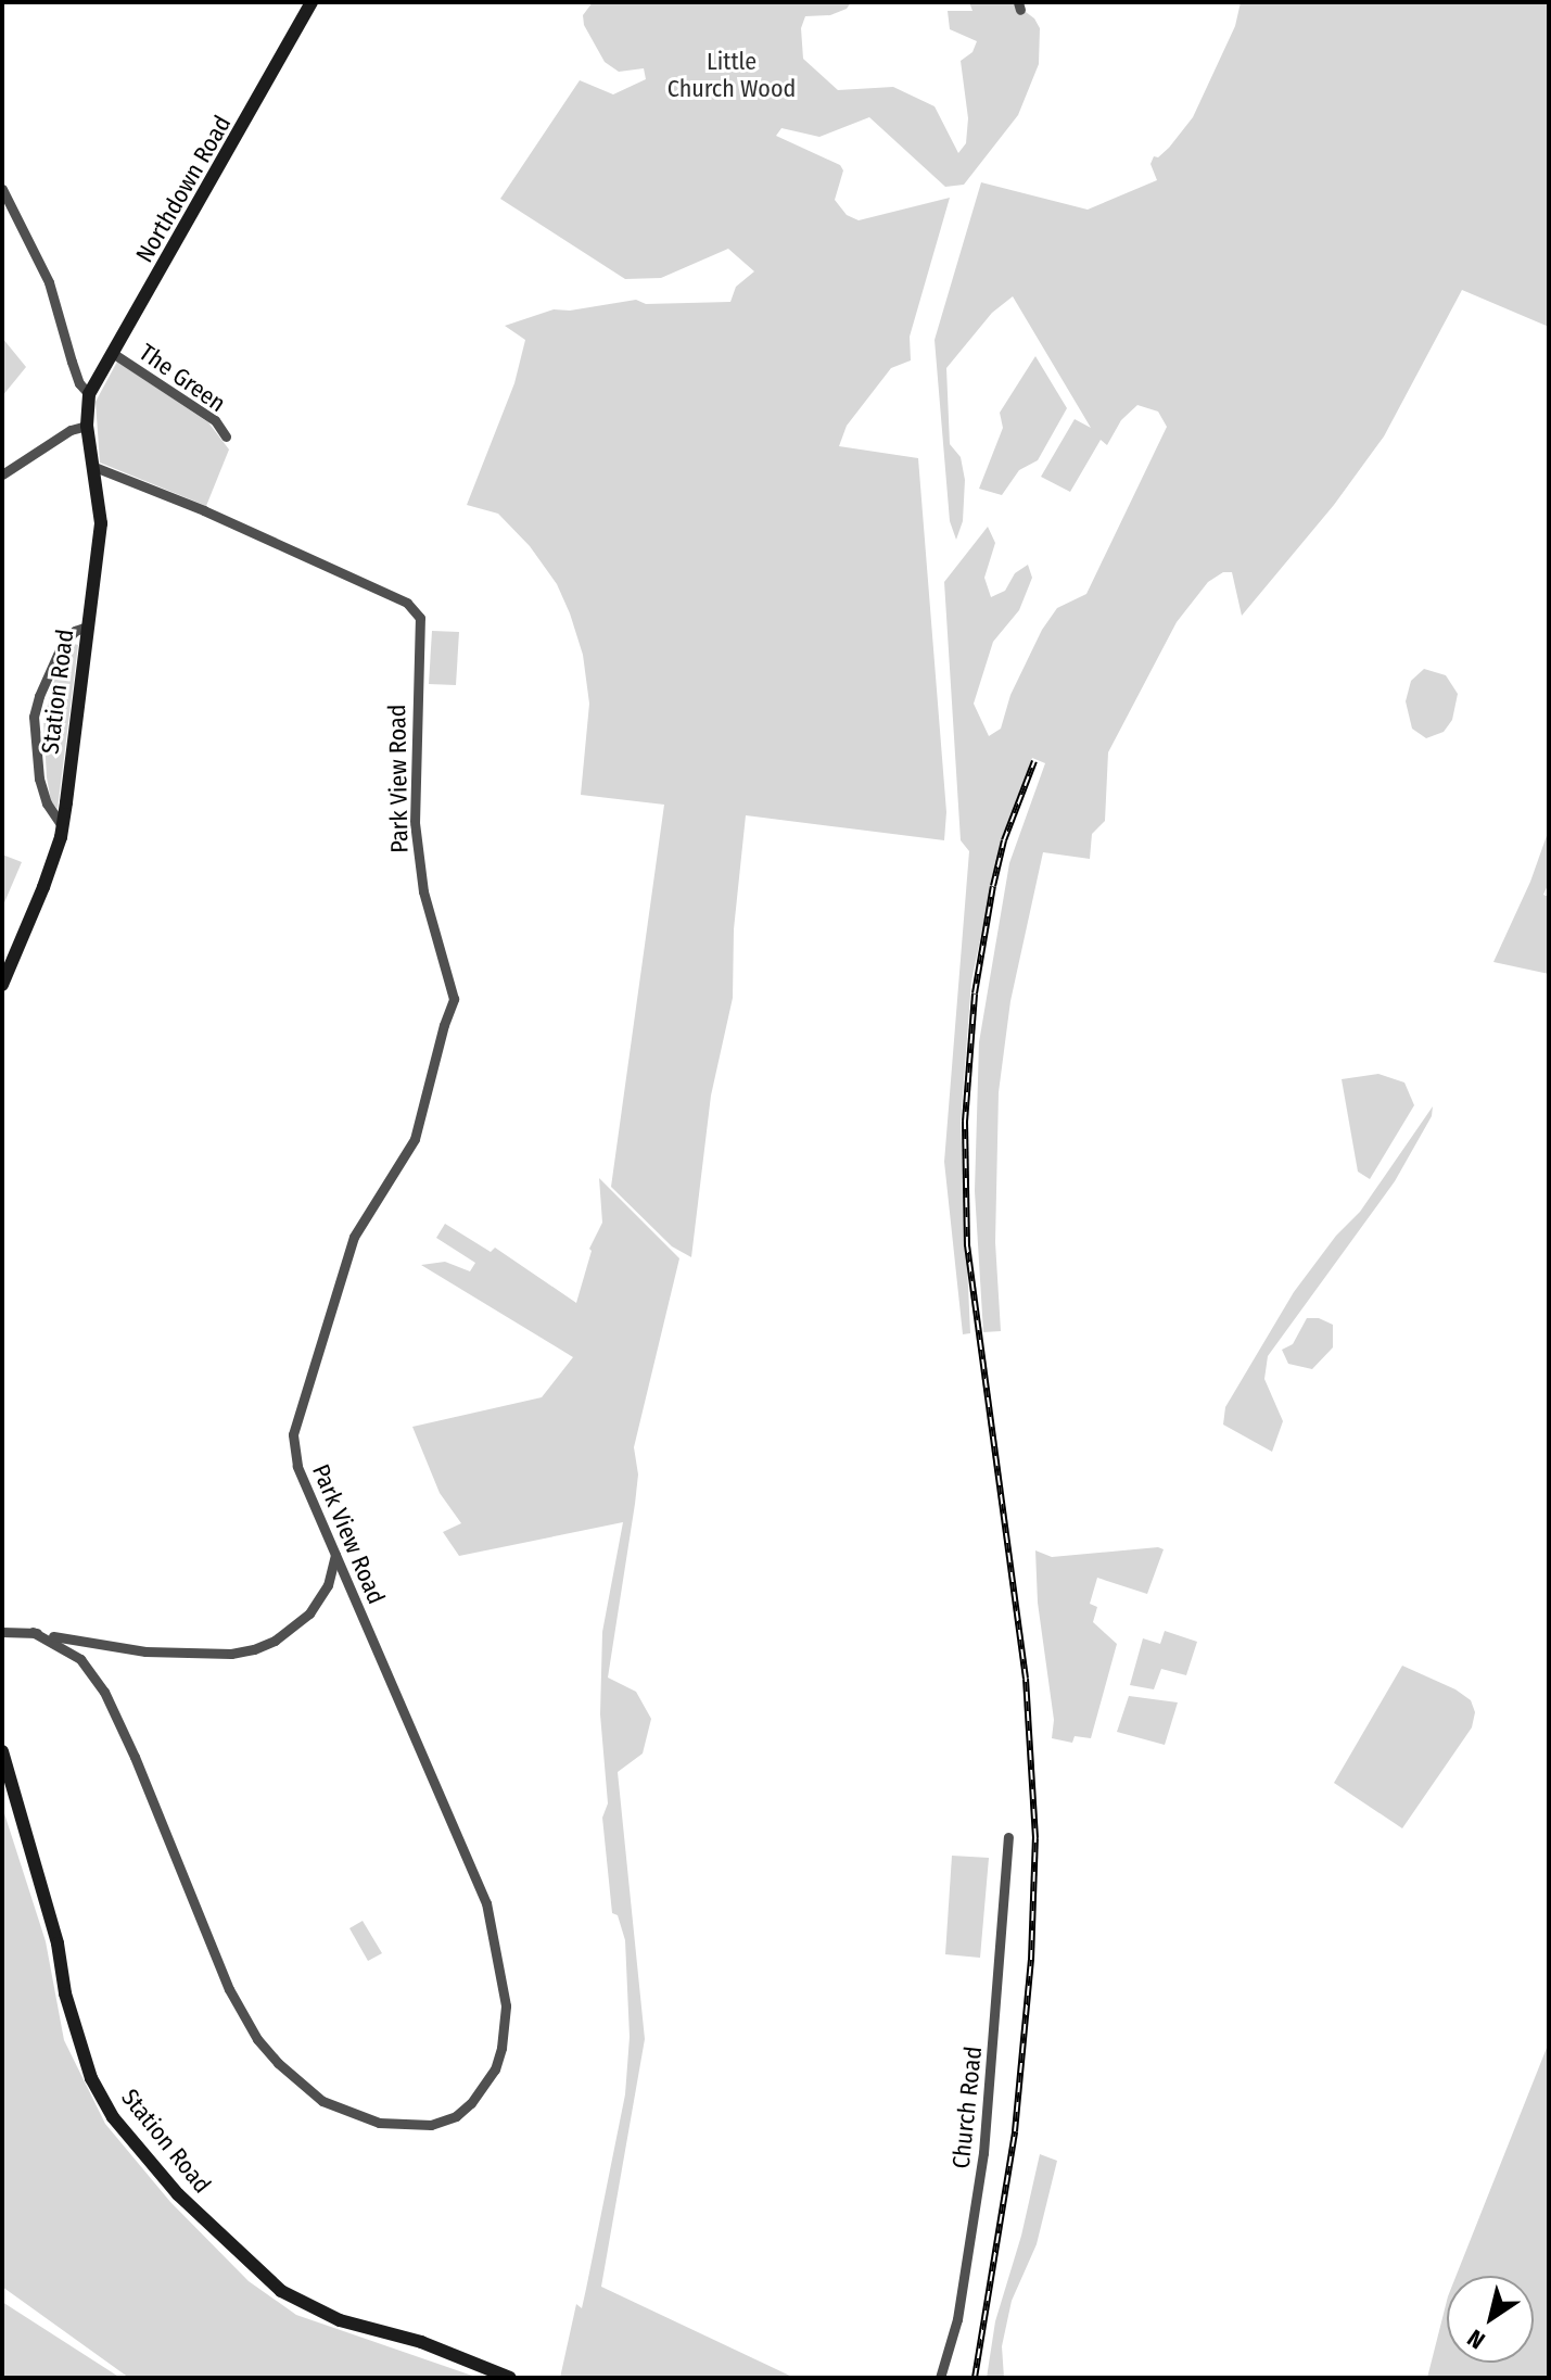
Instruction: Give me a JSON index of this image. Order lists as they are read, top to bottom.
{
  "streets": {
    "street": [
      "Northdown Road",
      "The Green",
      "Station Road",
      "Park View Road",
      "Church Road"
    ]
  },
  "crossings": [
    ["Northdown Road", "The Green"],
    ["Northdown Road", "Station Road"],
    ["Station Road", "Park View Road"]
  ],
  "parks": ["Little Church Wood"],
  "north": "bottom left"
}
